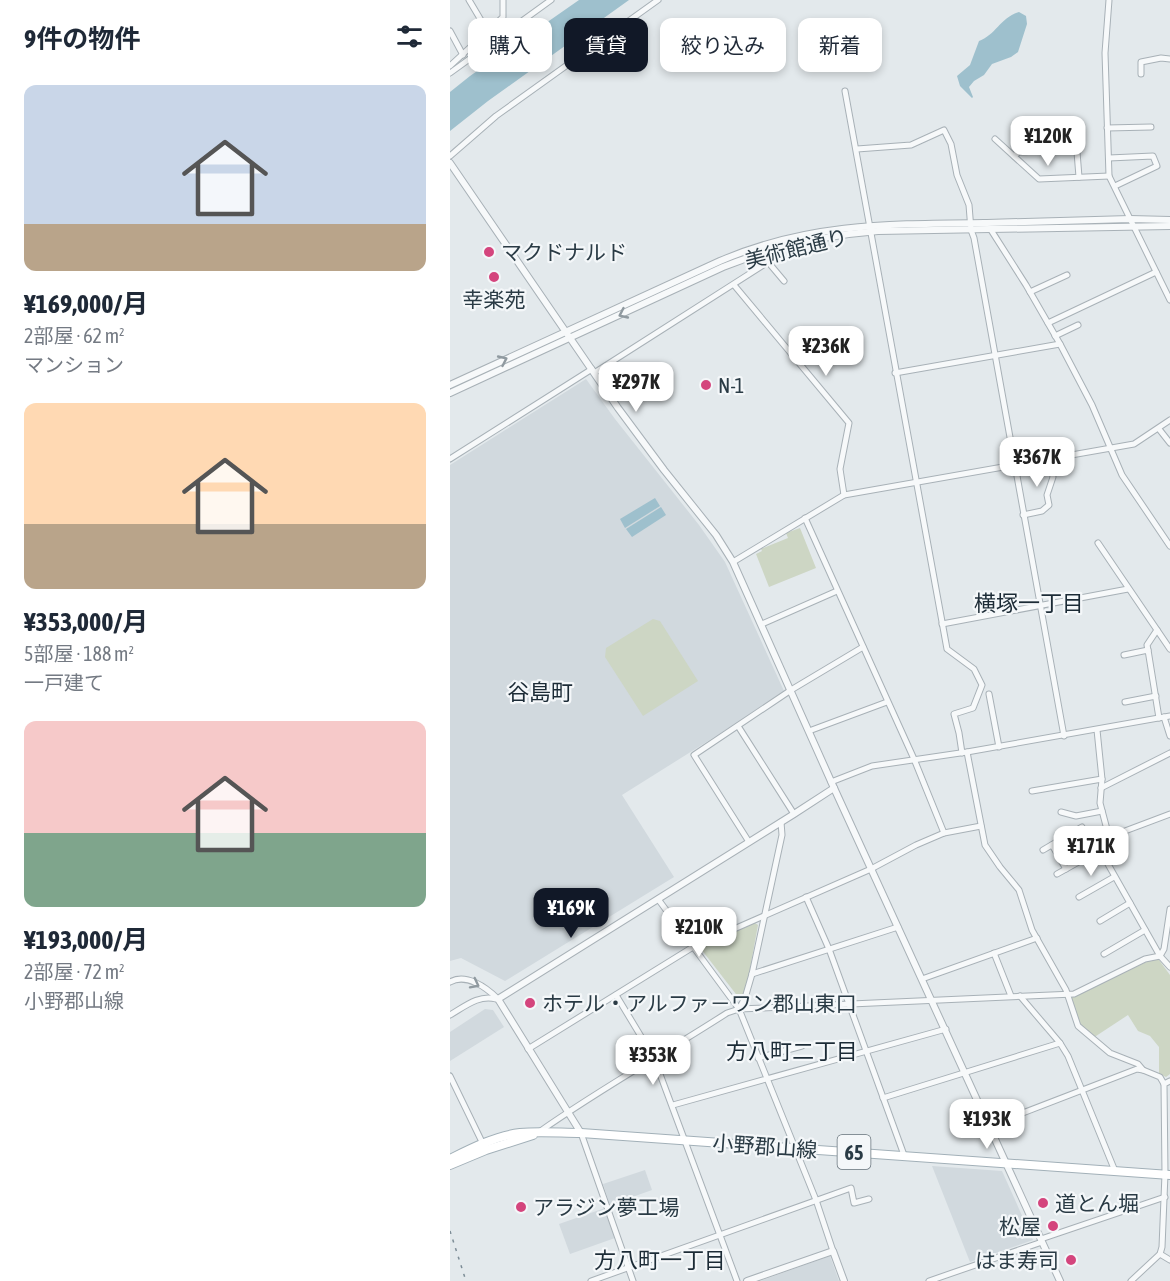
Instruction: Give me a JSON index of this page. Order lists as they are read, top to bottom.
{
  "streets": {
    "main road": ["小野郡山線", "65"],
    "street": ["美術館通り"]
  },
  "districts": [
    "横塚一丁目",
    "谷島町",
    "方八町二丁目",
    "方八町一丁目"
  ],
  "places": [
    "マクドナルド",
    "幸楽苑",
    "N-1",
    "ホテル・アルファ－ワン郡山東口",
    "道とん堀",
    "アラジン夢工場",
    "松屋",
    "はま寿司"
  ],
  "page": {
    "heading": "9件の物件",
    "chip": [
      "購入",
      "賃貸",
      "絞り込み",
      "新着"
    ],
    "list": [
      {
        "name": "¥169,000/月",
        "note": "2部屋 · 62 m² · マンション"
      },
      {
        "name": "¥353,000/月",
        "note": "5部屋 · 188 m² · 一戸建て"
      },
      {
        "name": "¥193,000/月",
        "note": "2部屋 · 72 m² · 小野郡山線"
      }
    ],
    "price": [
      "¥120K",
      "¥236K",
      "¥297K",
      "¥367K",
      "¥171K",
      "¥169K",
      "¥210K",
      "¥353K",
      "¥193K"
    ]
  }
}
